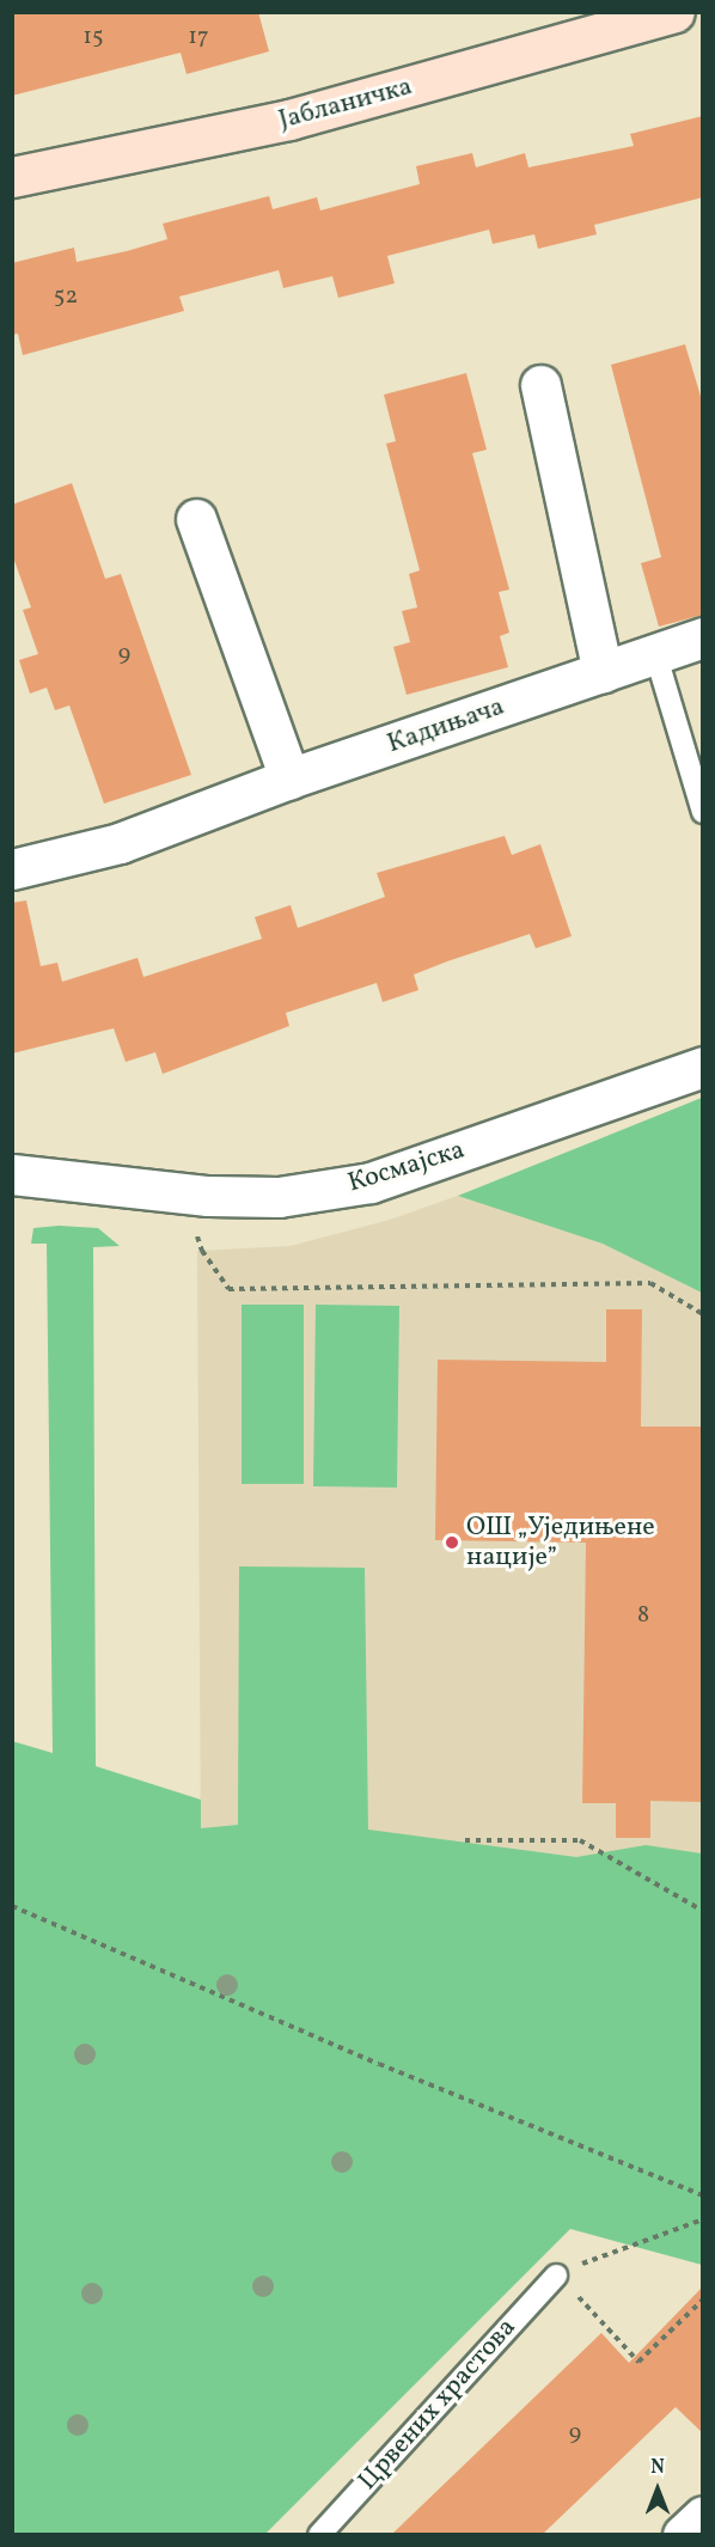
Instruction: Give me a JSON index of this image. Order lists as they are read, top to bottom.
{
  "streets": {
    "street": ["Јабланичка", "Кадињача", "Космајска"],
    "lane": ["Црвених храстова"]
  },
  "places": ["ОШ „Уједињене нације”"],
  "house_numbers": [
    "15",
    "17",
    "52",
    "9",
    "8",
    "9"
  ],
  "north": "top"
}
